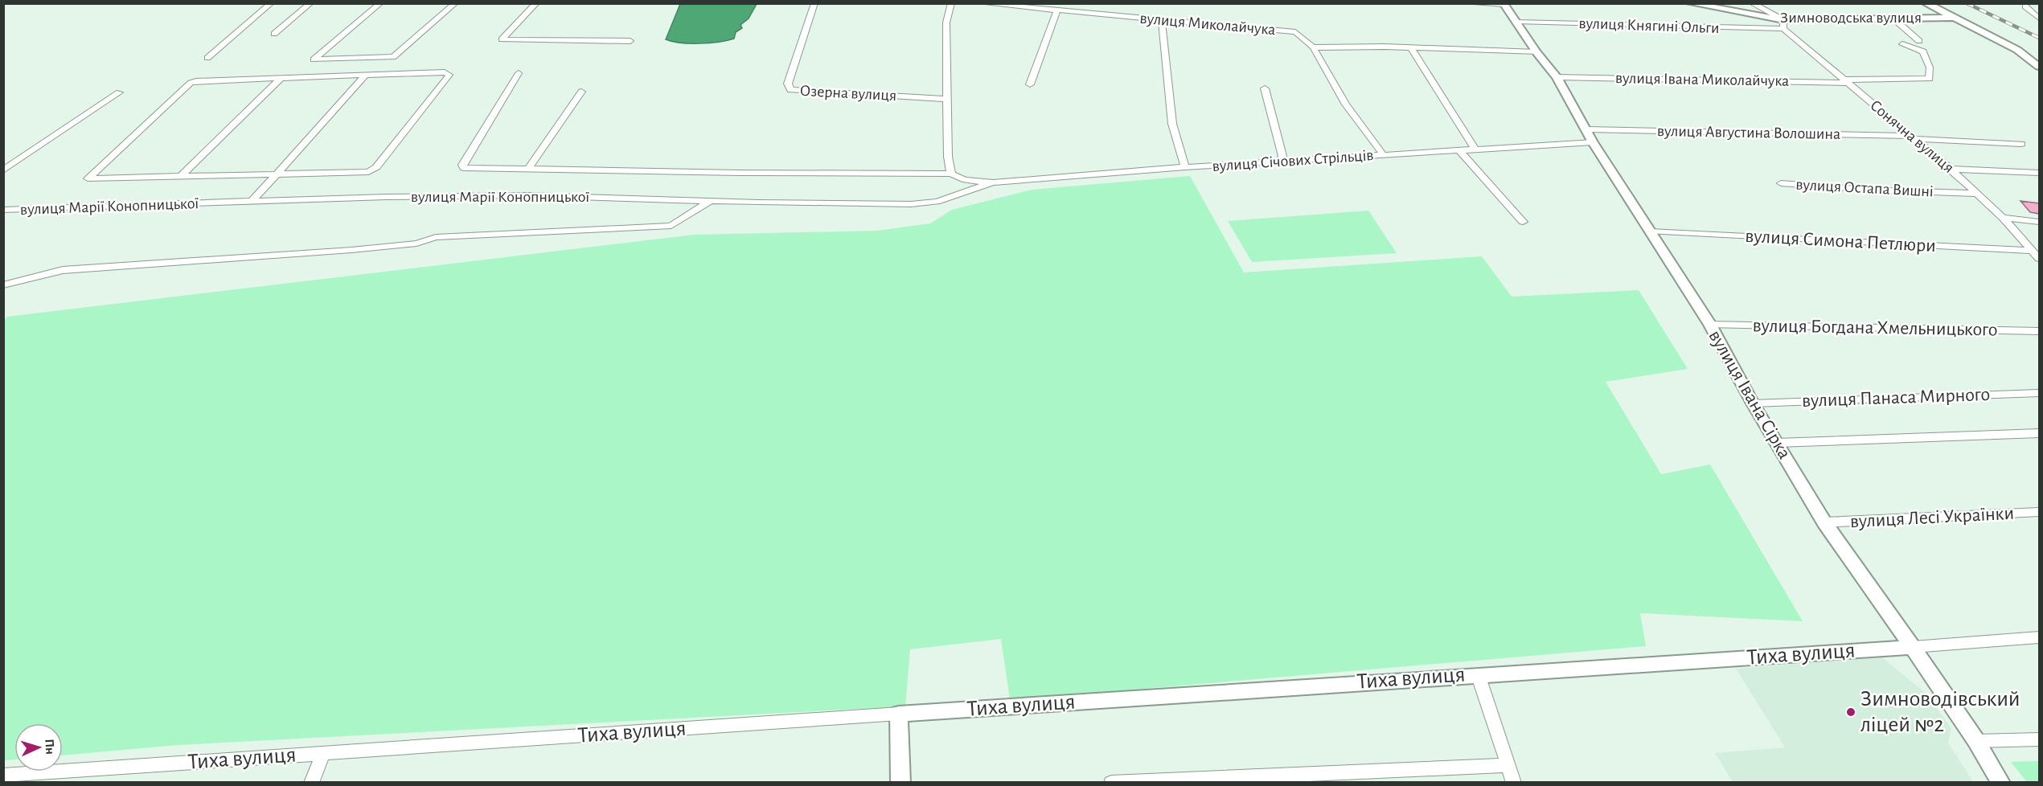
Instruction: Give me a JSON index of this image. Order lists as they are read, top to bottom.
{
  "streets": {
    "street": [
      "Зимноводська вулиця",
      "вулиця Миколайчука",
      "вулиця Княгині Ольги",
      "вулиця Івана Миколайчука",
      "Озерна вулиця",
      "вулиця Августина Волошина",
      "Сонячна вулиця",
      "вулиця Січових Стрільців",
      "вулиця Остапа Вишні",
      "вулиця Марії Конопницької",
      "вулиця Симона Петлюри",
      "вулиця Богдана Хмельницького",
      "вулиця Івана Сірка",
      "вулиця Панаса Мирного",
      "вулиця Лесі Українки",
      "Тиха вулиця"
    ]
  },
  "crossings": [
    ["Зимноводська вулиця", "вулиця Княгині Ольги"],
    ["Зимноводська вулиця", "Сонячна вулиця"],
    ["вулиця Княгині Ольги", "Сонячна вулиця"],
    ["вулиця Княгині Ольги", "вулиця Івана Сірка"],
    ["вулиця Івана Миколайчука", "Сонячна вулиця"],
    ["вулиця Івана Миколайчука", "вулиця Івана Сірка"],
    ["вулиця Августина Волошина", "Сонячна вулиця"],
    ["вулиця Августина Волошина", "вулиця Івана Сірка"],
    ["Сонячна вулиця", "вулиця Остапа Вишні"],
    ["Сонячна вулиця", "вулиця Симона Петлюри"],
    ["вулиця Січових Стрільців", "вулиця Марії Конопницької"],
    ["вулиця Січових Стрільців", "вулиця Івана Сірка"],
    ["вулиця Симона Петлюри", "вулиця Івана Сірка"],
    ["вулиця Богдана Хмельницького", "вулиця Івана Сірка"],
    ["вулиця Івана Сірка", "вулиця Панаса Мирного"],
    ["вулиця Івана Сірка", "вулиця Лесі Українки"],
    ["вулиця Івана Сірка", "Тиха вулиця"]
  ],
  "places": ["Зимноводівський ліцей №2"],
  "north": "right"
}
